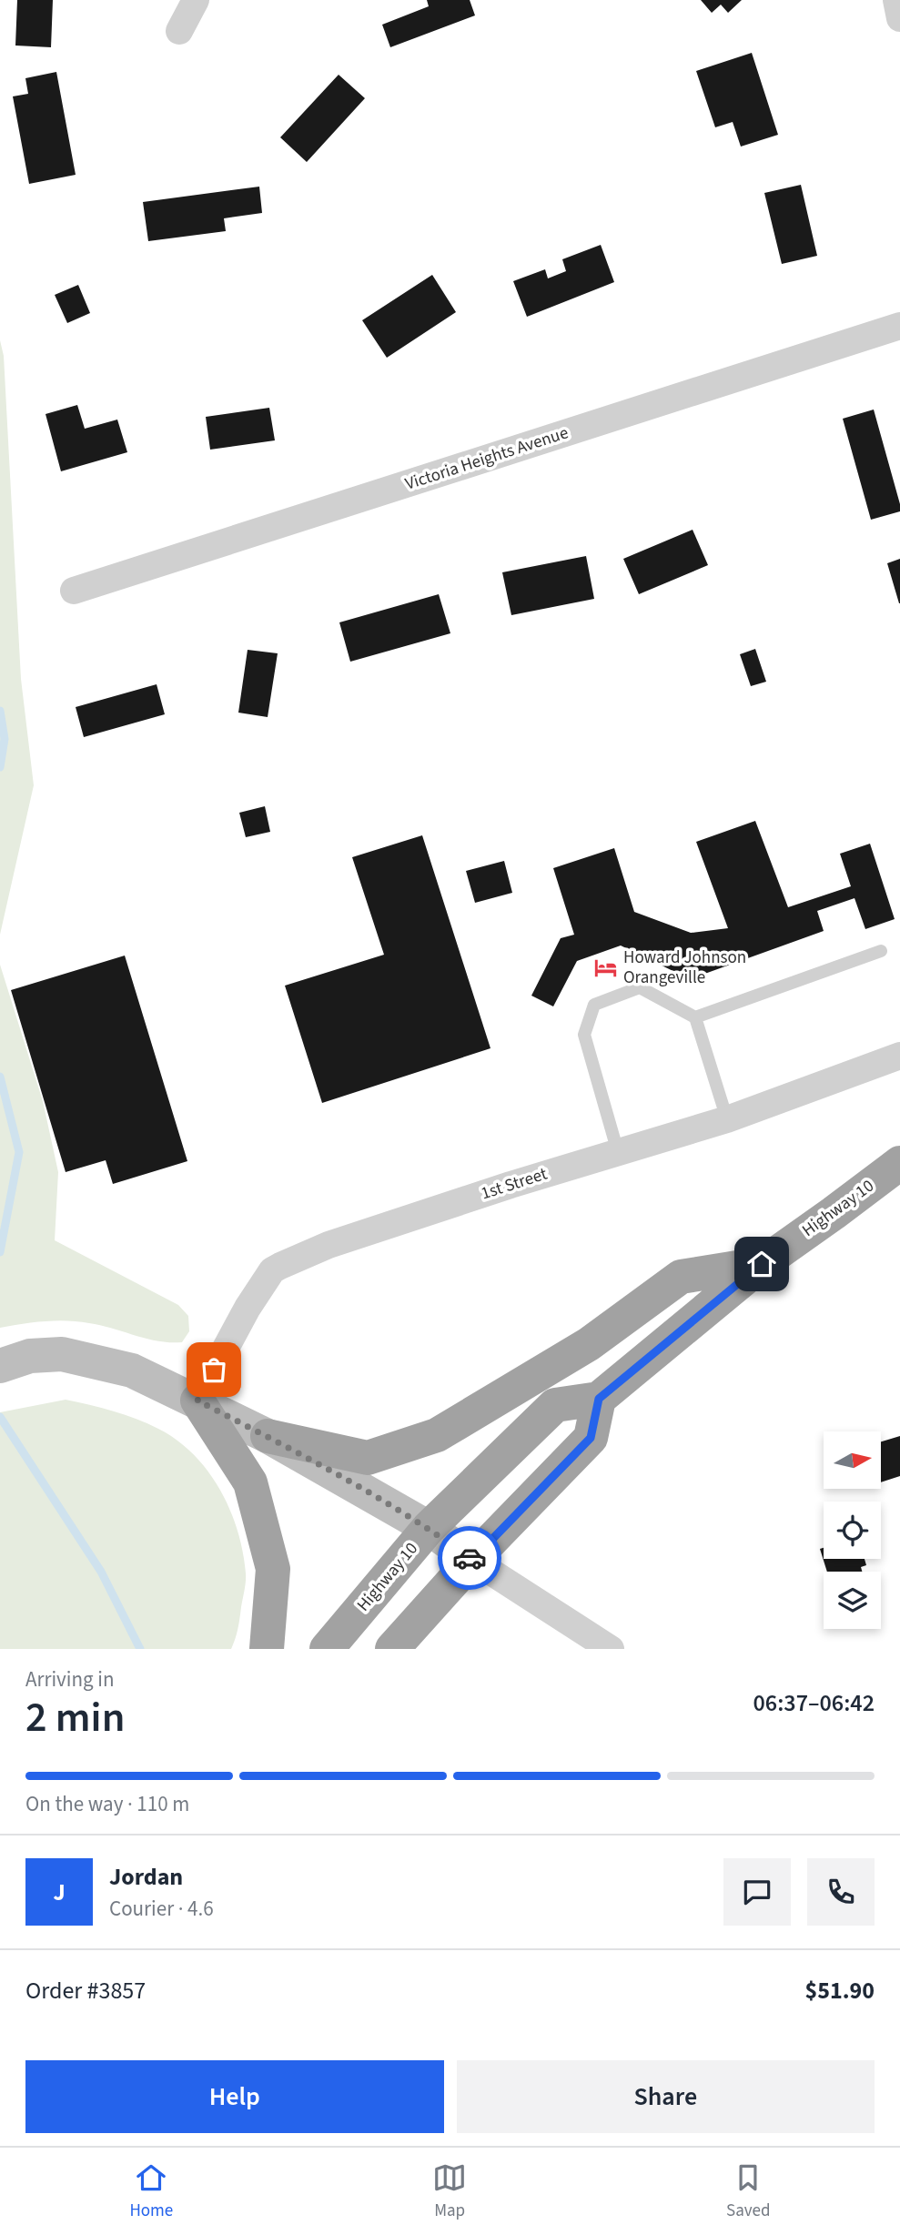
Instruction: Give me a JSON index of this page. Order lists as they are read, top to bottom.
{
  "streets": {
    "highway": ["Highway 10"],
    "street": ["Victoria Heights Avenue", "1st Street"]
  },
  "places": {
    "hotel": ["Howard Johnson Orangeville"]
  },
  "north": "right",
  "page": {
    "heading": ["2 min", "Arriving in", "06:37–06:42"],
    "panel": [
      "Jordan",
      "Courier · 4.6",
      "Order #3857",
      "$51.90"
    ],
    "bar": "On the way · 110 m",
    "round": "J",
    "buttons": ["Help", "Share"],
    "tabs": ["Home", "Map", "Saved"]
  }
}
